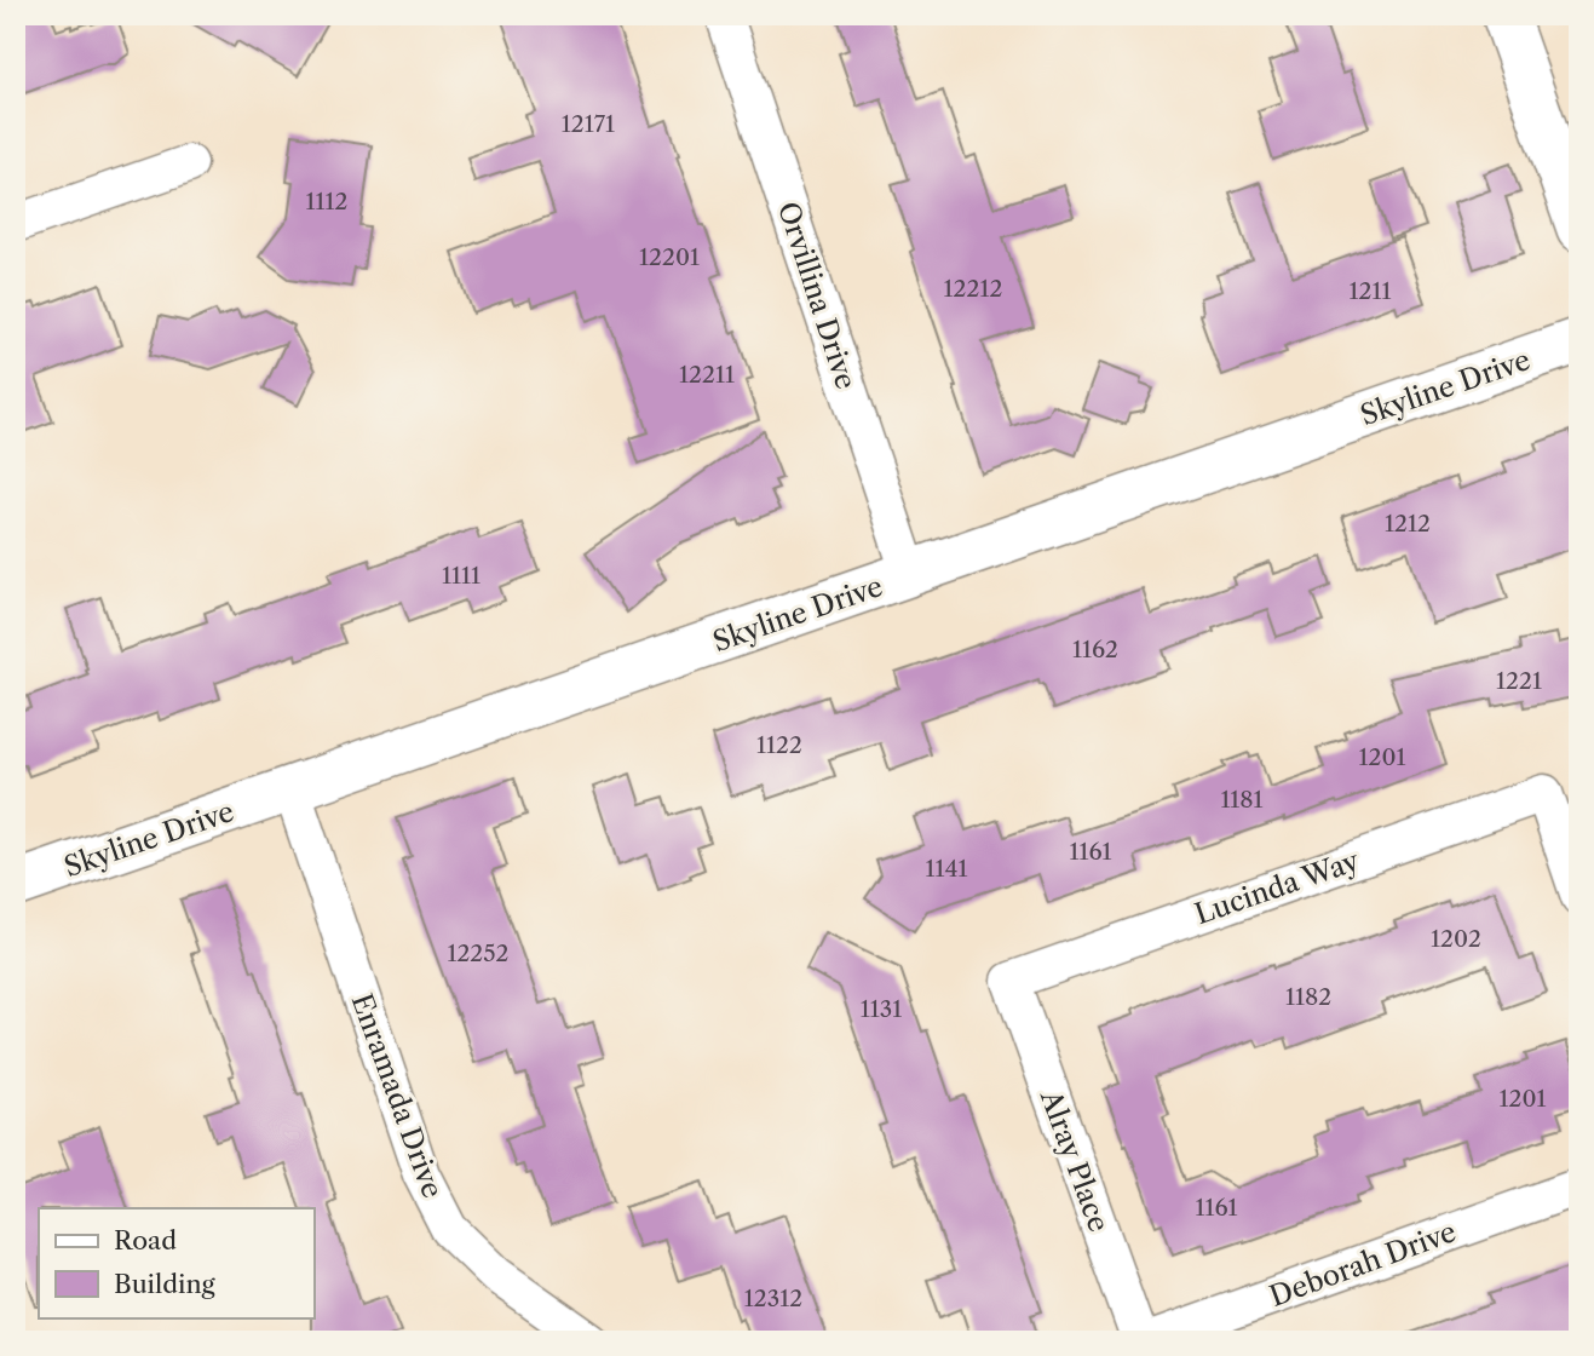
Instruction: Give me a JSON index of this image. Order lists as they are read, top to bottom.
{
  "streets": {
    "street": [
      "Orvillina Drive",
      "Skyline Drive",
      "Lucinda Way",
      "Enramada Drive",
      "Alray Place",
      "Deborah Drive"
    ]
  },
  "crossings": [
    ["Orvillina Drive", "Skyline Drive"],
    ["Skyline Drive", "Enramada Drive"],
    ["Lucinda Way", "Alray Place"]
  ],
  "house_numbers": [
    "12171",
    "1112",
    "12201",
    "12212",
    "1211",
    "12211",
    "1212",
    "1111",
    "1162",
    "1221",
    "1122",
    "1201",
    "1181",
    "1161",
    "1141",
    "1202",
    "12252",
    "1182",
    "1131",
    "1201",
    "1161",
    "12312"
  ],
  "legend": ["Road", "Building"]
}
